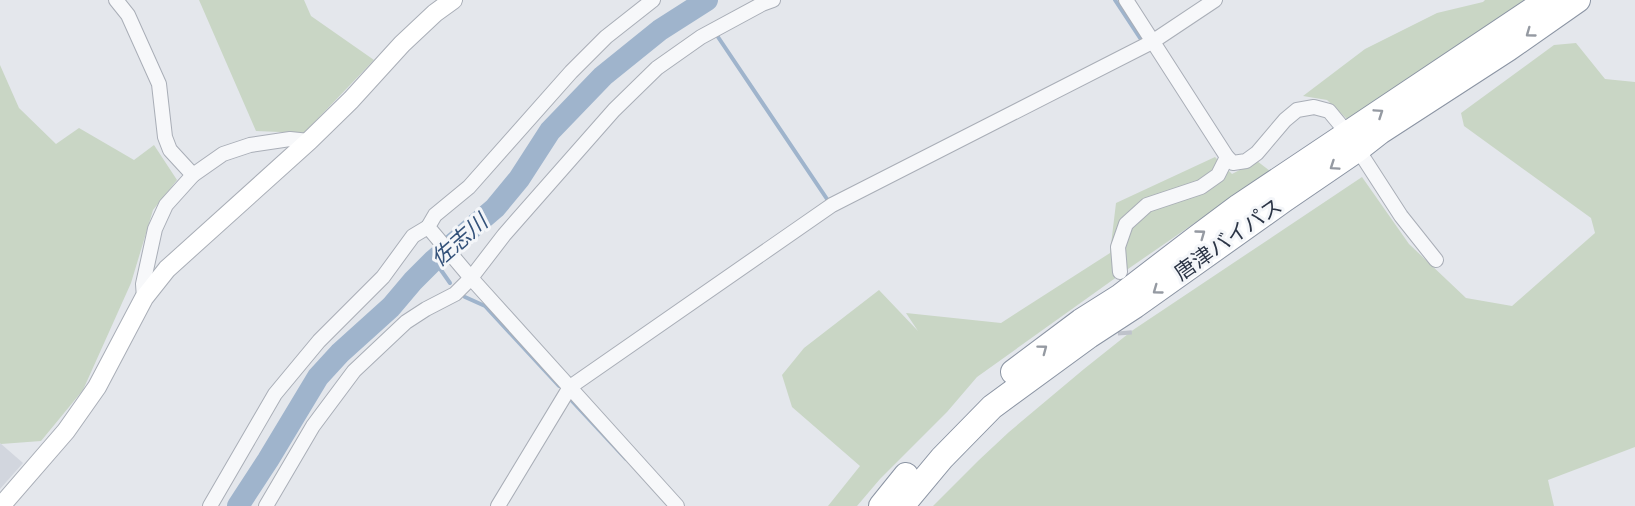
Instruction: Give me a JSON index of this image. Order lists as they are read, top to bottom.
{
  "streets": {
    "highway": ["唐津バイパス"]
  },
  "water": ["佐志川"]
}
